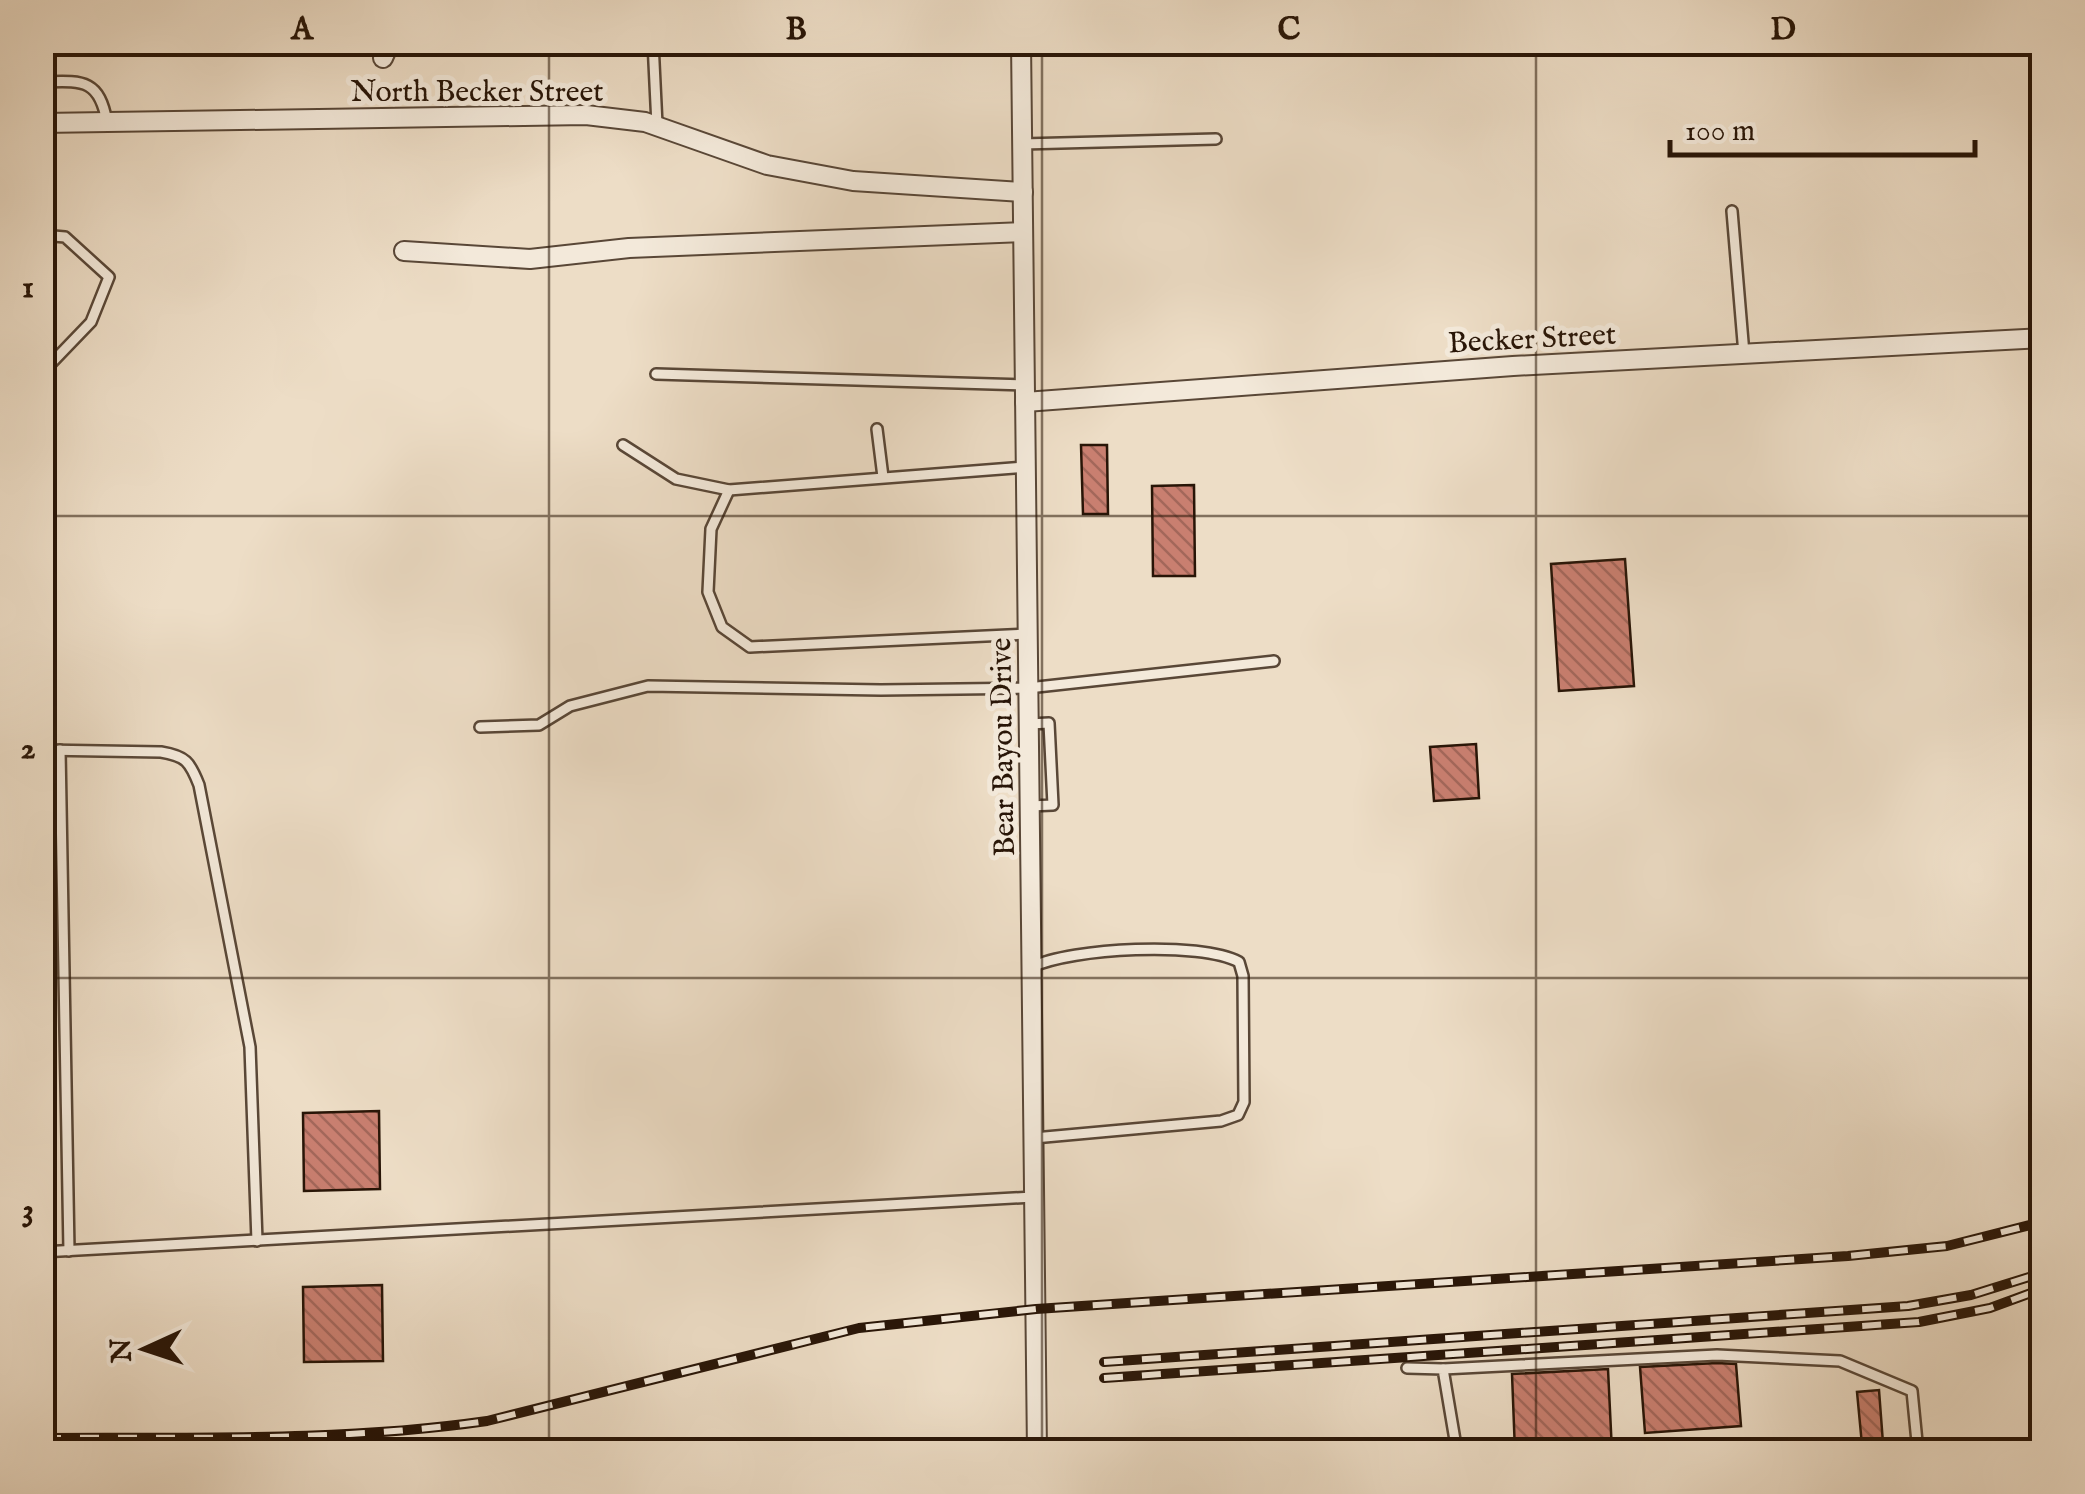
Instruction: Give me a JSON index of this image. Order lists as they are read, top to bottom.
{
  "streets": {
    "street": ["North Becker Street", "Becker Street", "Bear Bayou Drive"]
  },
  "crossings": [
    ["North Becker Street", "Bear Bayou Drive"],
    ["Becker Street", "Bear Bayou Drive"]
  ],
  "scale_bar": "100 m",
  "north": "left",
  "grid": {
    "columns": [
      "A",
      "B",
      "C",
      "D"
    ],
    "rows": ["1", "2", "3"]
  }
}
